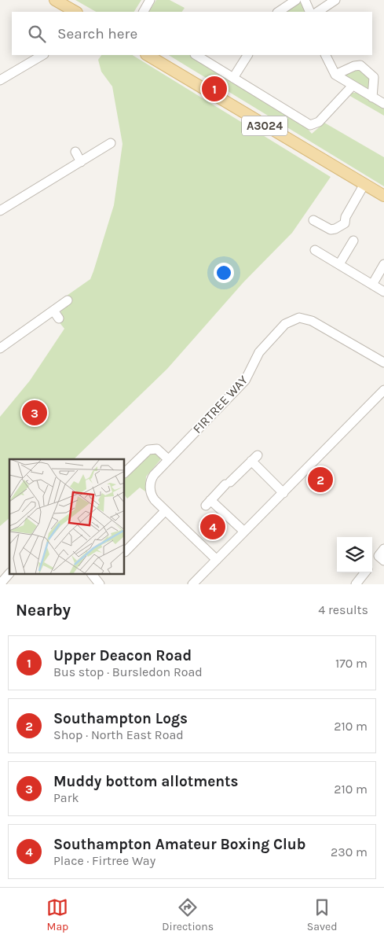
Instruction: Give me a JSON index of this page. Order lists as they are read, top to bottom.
{
  "streets": {
    "main road": ["A3024"],
    "street": ["FIRTREE WAY"]
  },
  "page": {
    "search": "Search here",
    "pins": [
      "1",
      "3",
      "2",
      "4"
    ],
    "heading": ["Nearby", "4 results"],
    "list": [
      {
        "mark": "1",
        "name": "Upper Deacon Road",
        "note": "Bus stop · Bursledon Road",
        "value": "170 m"
      },
      {
        "mark": "2",
        "name": "Southampton Logs",
        "note": "Shop · North East Road",
        "value": "210 m"
      },
      {
        "mark": "3",
        "name": "Muddy bottom allotments",
        "note": "Park",
        "value": "210 m"
      },
      {
        "mark": "4",
        "name": "Southampton Amateur Boxing Club",
        "note": "Place · Firtree Way",
        "value": "230 m"
      }
    ],
    "nav": ["Map", "Directions", "Saved"]
  }
}
